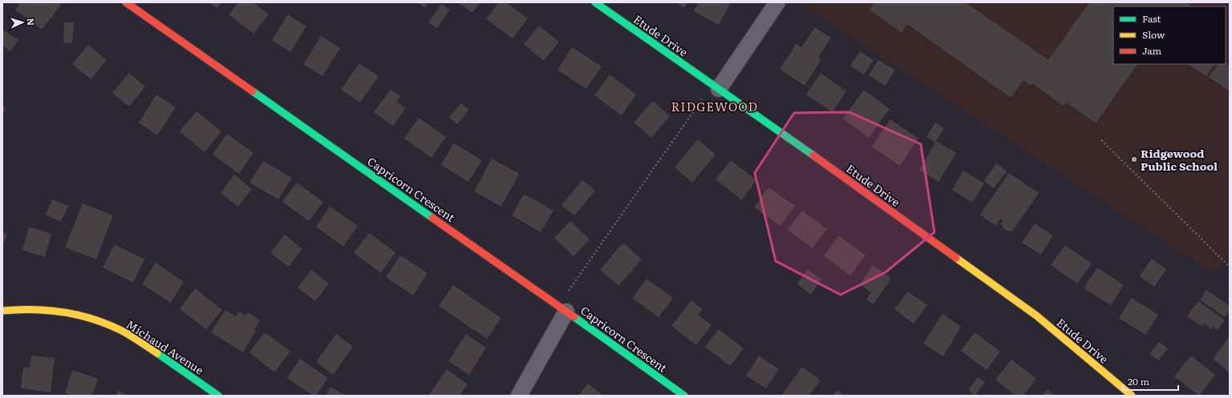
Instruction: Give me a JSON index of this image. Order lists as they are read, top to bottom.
{
  "streets": {
    "street": ["Etude Drive", "Capricorn Crescent", "Michaud Avenue"]
  },
  "districts": ["RIDGEWOOD"],
  "places": ["Ridgewood Public School"],
  "legend": ["Fast", "Slow", "Jam"],
  "scale_bar": "20 m",
  "north": "right"
}
